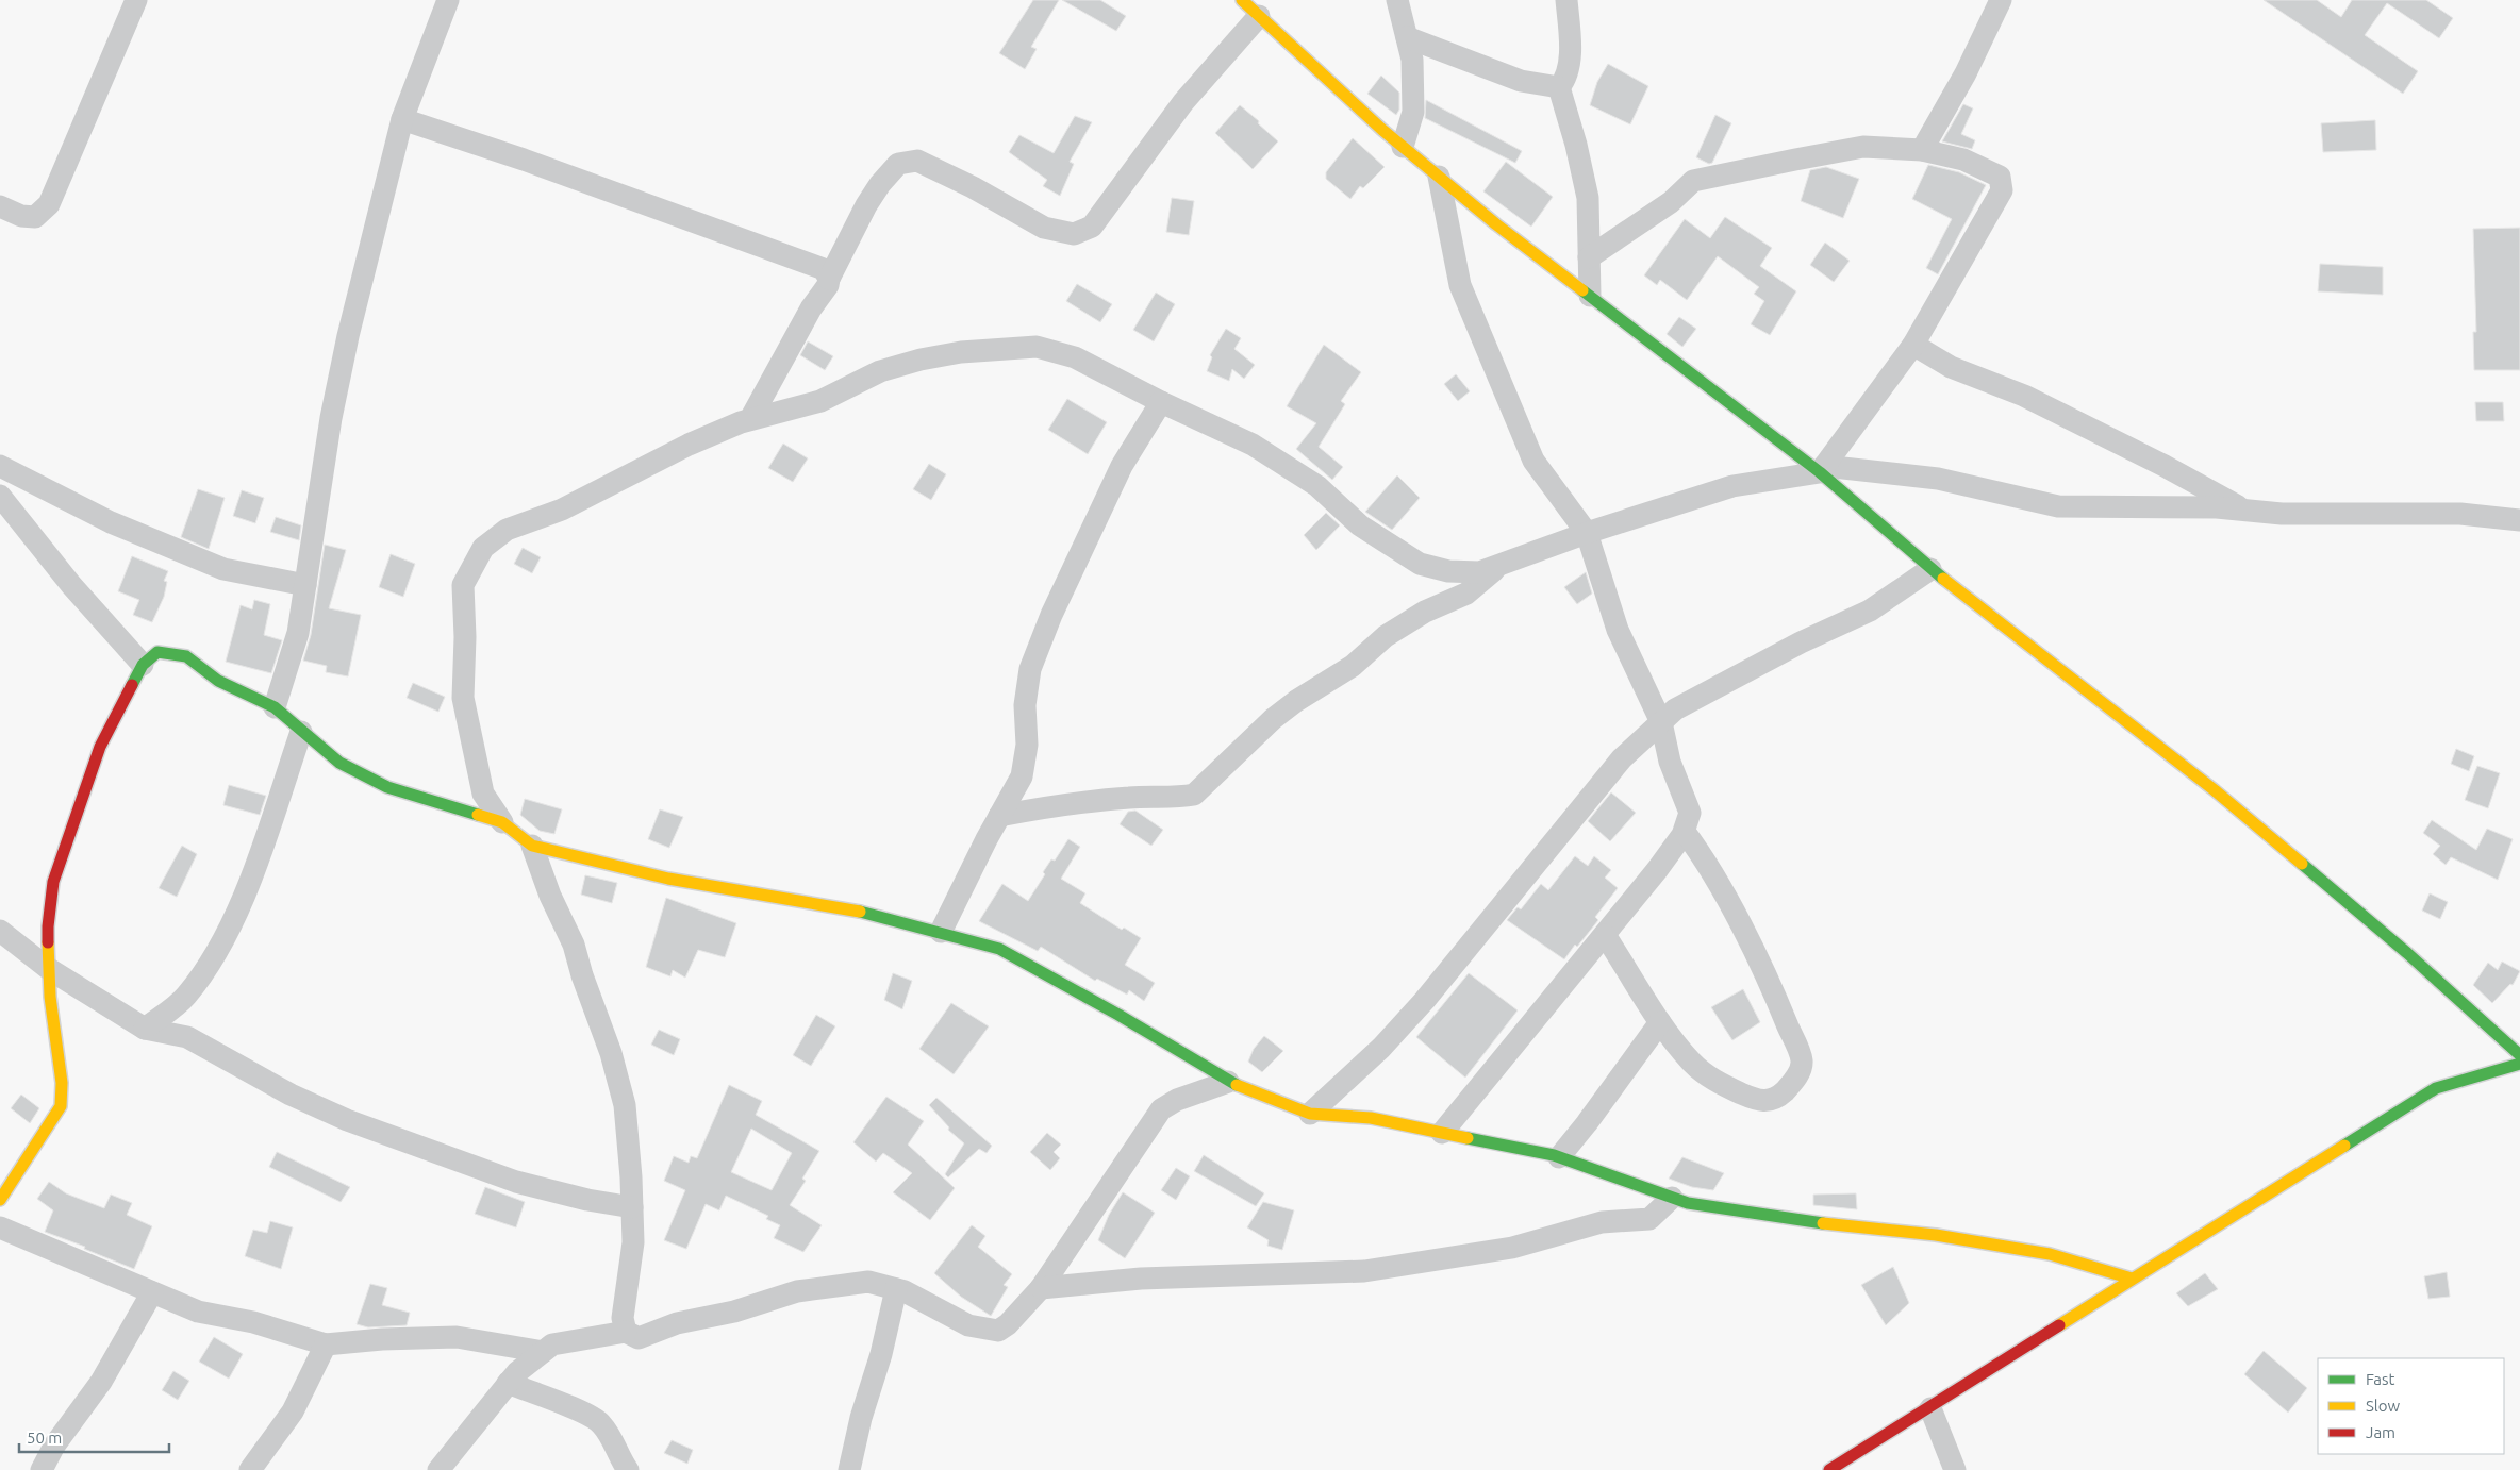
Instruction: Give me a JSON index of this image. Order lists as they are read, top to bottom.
{
  "legend": ["Fast", "Slow", "Jam"],
  "scale_bar": "50 m"
}
